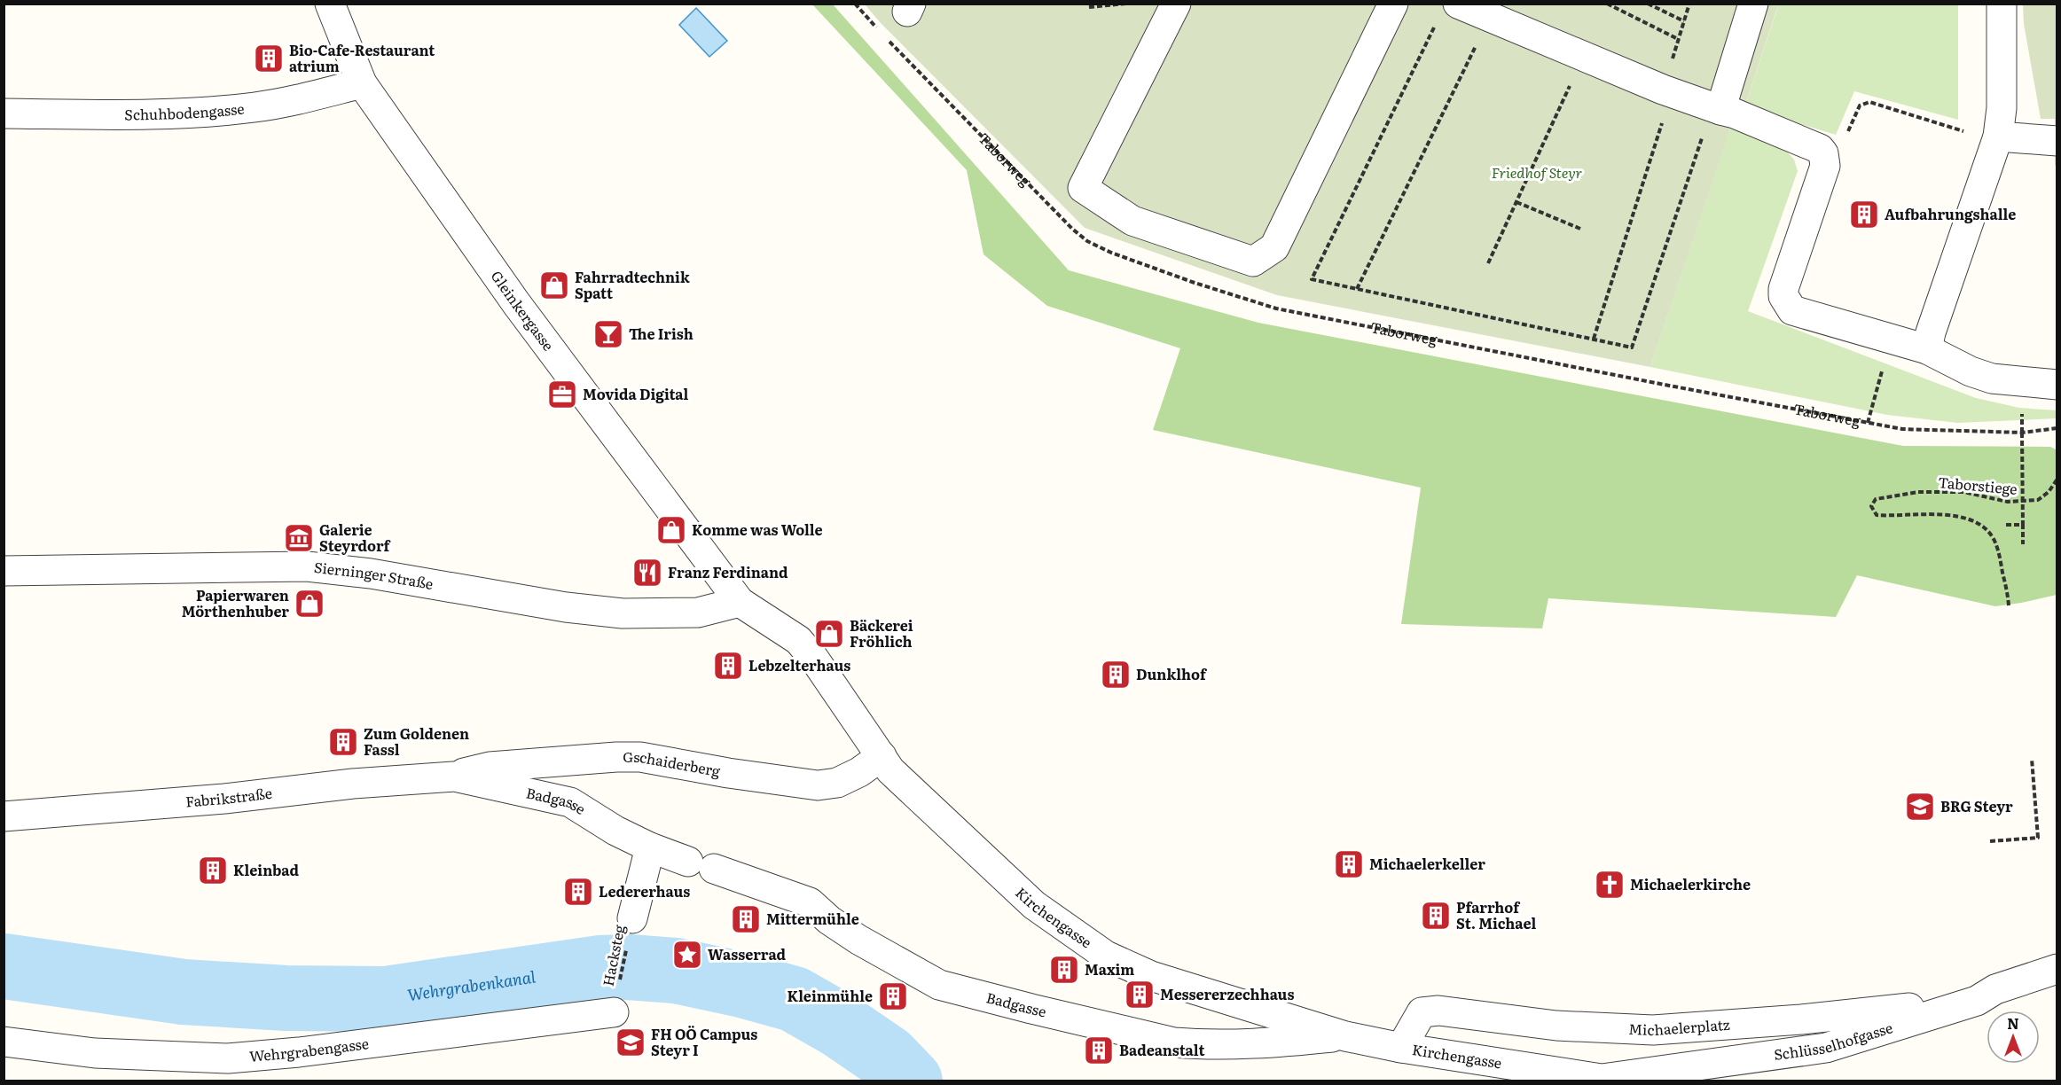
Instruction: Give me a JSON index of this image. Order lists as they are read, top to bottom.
{
  "streets": {
    "street": [
      "Schuhbodengasse",
      "Gleinkergasse",
      "Sierninger Straße",
      "Gschaiderberg",
      "Fabrikstraße",
      "Badgasse",
      "Kirchengasse",
      "Michaelerplatz",
      "Schlüsselhofgasse",
      "Wehrgrabengasse"
    ],
    "path": ["Taborweg", "Taborstiege", "Hacksteg"]
  },
  "crossings": [
    ["Schuhbodengasse", "Gleinkergasse"],
    ["Gleinkergasse", "Sierninger Straße"],
    ["Gleinkergasse", "Kirchengasse"],
    ["Sierninger Straße", "Kirchengasse"],
    ["Gschaiderberg", "Fabrikstraße"],
    ["Gschaiderberg", "Badgasse"],
    ["Gschaiderberg", "Kirchengasse"],
    ["Fabrikstraße", "Badgasse"],
    ["Badgasse", "Kirchengasse"],
    ["Kirchengasse", "Michaelerplatz"],
    ["Kirchengasse", "Schlüsselhofgasse"],
    ["Hacksteg", "Wehrgrabengasse"],
    ["Michaelerplatz", "Schlüsselhofgasse"]
  ],
  "water": ["Wehrgrabenkanal"],
  "parks": ["Friedhof Steyr"],
  "places": {
    "building": [
      "Bio-Cafe-Restaurant atrium",
      "Aufbahrungshalle",
      "Lebzelterhaus",
      "Dunklhof",
      "Zum Goldenen Fassl",
      "Michaelerkeller",
      "Kleinbad",
      "Ledererhaus",
      "Pfarrhof St. Michael",
      "Mittermühle",
      "Maxim",
      "Messererzechhaus",
      "Kleinmühle",
      "Badeanstalt"
    ],
    "shop": [
      "Fahrradtechnik Spatt",
      "Komme was Wolle",
      "Papierwaren Mörthenhuber",
      "Bäckerei Fröhlich"
    ],
    "bar": ["The Irish"],
    "office": ["Movida Digital"],
    "museum": ["Galerie Steyrdorf"],
    "restaurant": ["Franz Ferdinand"],
    "school or university": ["BRG Steyr", "FH OÖ Campus Steyr I"],
    "church": ["Michaelerkirche"],
    "place": ["Wasserrad"]
  },
  "north": "top"
}
